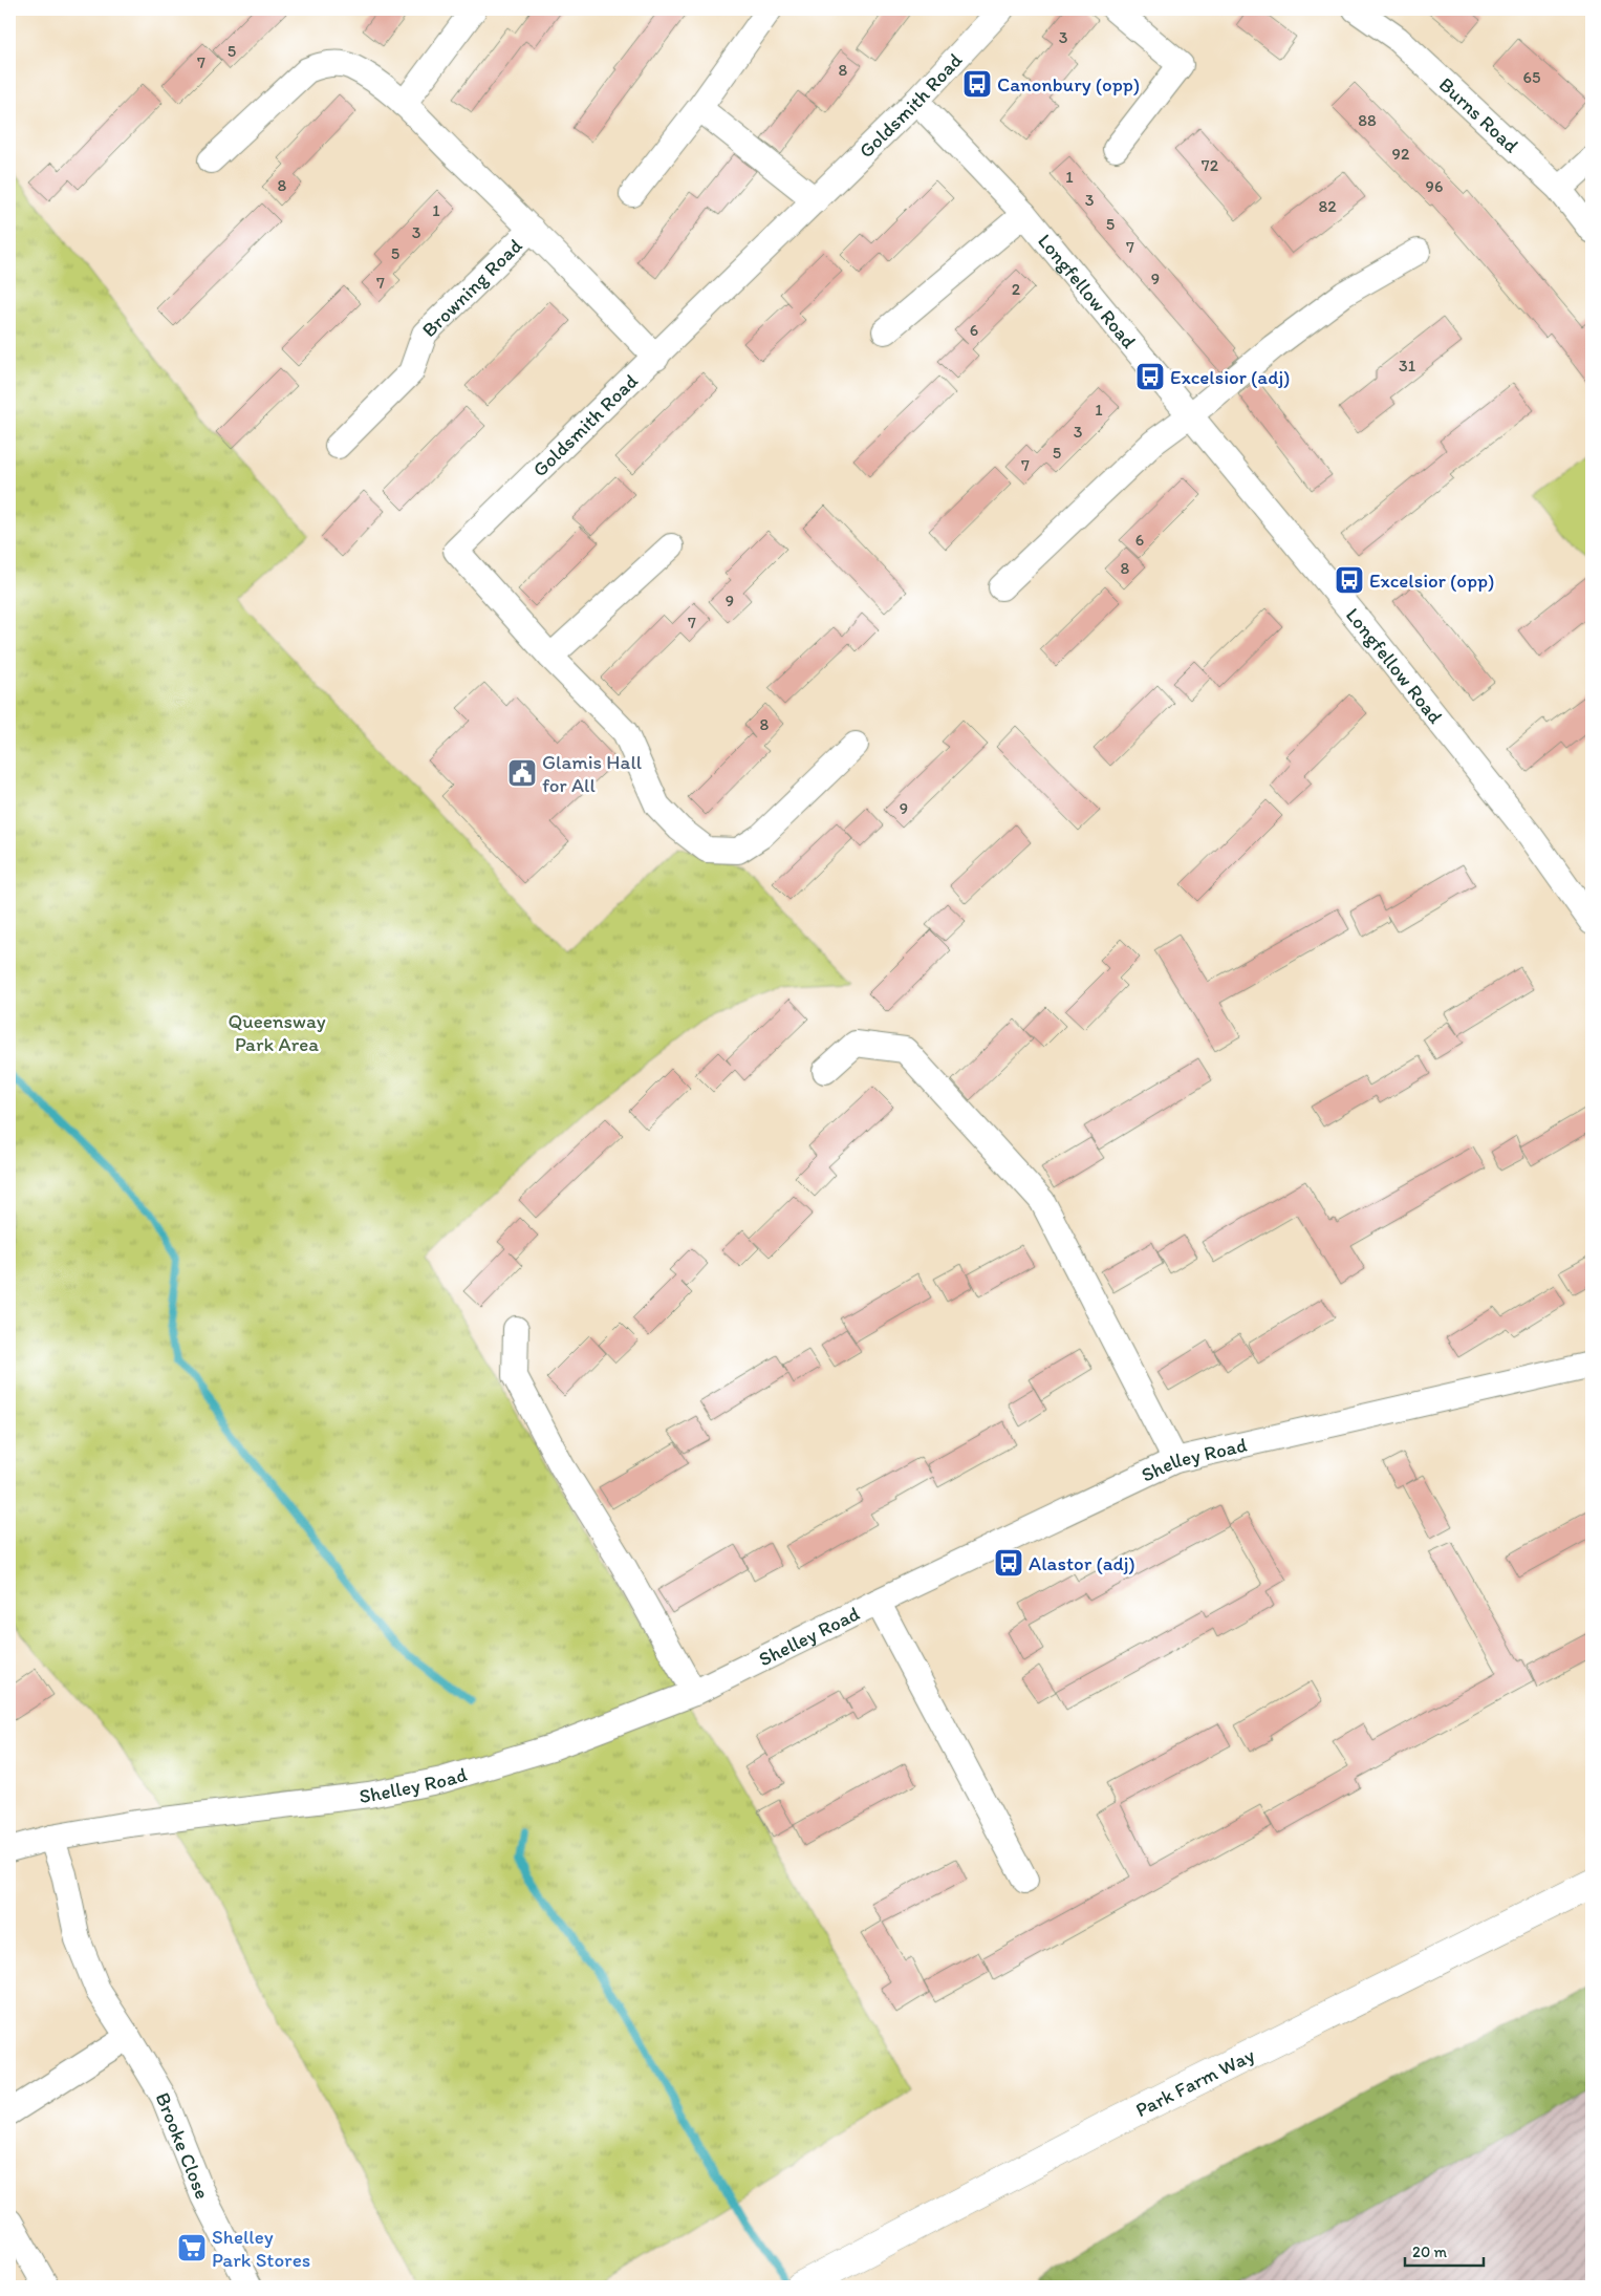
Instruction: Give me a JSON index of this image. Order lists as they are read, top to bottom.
{
  "streets": {
    "highway": ["Park Farm Way"],
    "street": [
      "Goldsmith Road",
      "Burns Road",
      "Browning Road",
      "Longfellow Road",
      "Shelley Road",
      "Brooke Close"
    ]
  },
  "crossings": [
    ["Goldsmith Road", "Browning Road"],
    ["Goldsmith Road", "Longfellow Road"],
    ["Shelley Road", "Brooke Close"]
  ],
  "parks": ["Queensway Park Area"],
  "places": {
    "bus stop": [
      "Canonbury (opp)",
      "Excelsior (adj)",
      "Excelsior (opp)",
      "Alastor (adj)"
    ],
    "public building": ["Glamis Hall for All"],
    "supermarket": ["Shelley Park Stores"]
  },
  "house_numbers": [
    "3",
    "5",
    "7",
    "8",
    "65",
    "88",
    "92",
    "72",
    "1",
    "8",
    "96",
    "3",
    "82",
    "1",
    "5",
    "3",
    "7",
    "5",
    "9",
    "7",
    "2",
    "6",
    "31",
    "1",
    "3",
    "5",
    "7",
    "6",
    "8",
    "9",
    "7",
    "8",
    "9"
  ],
  "scale_bar": "20 m"
}
